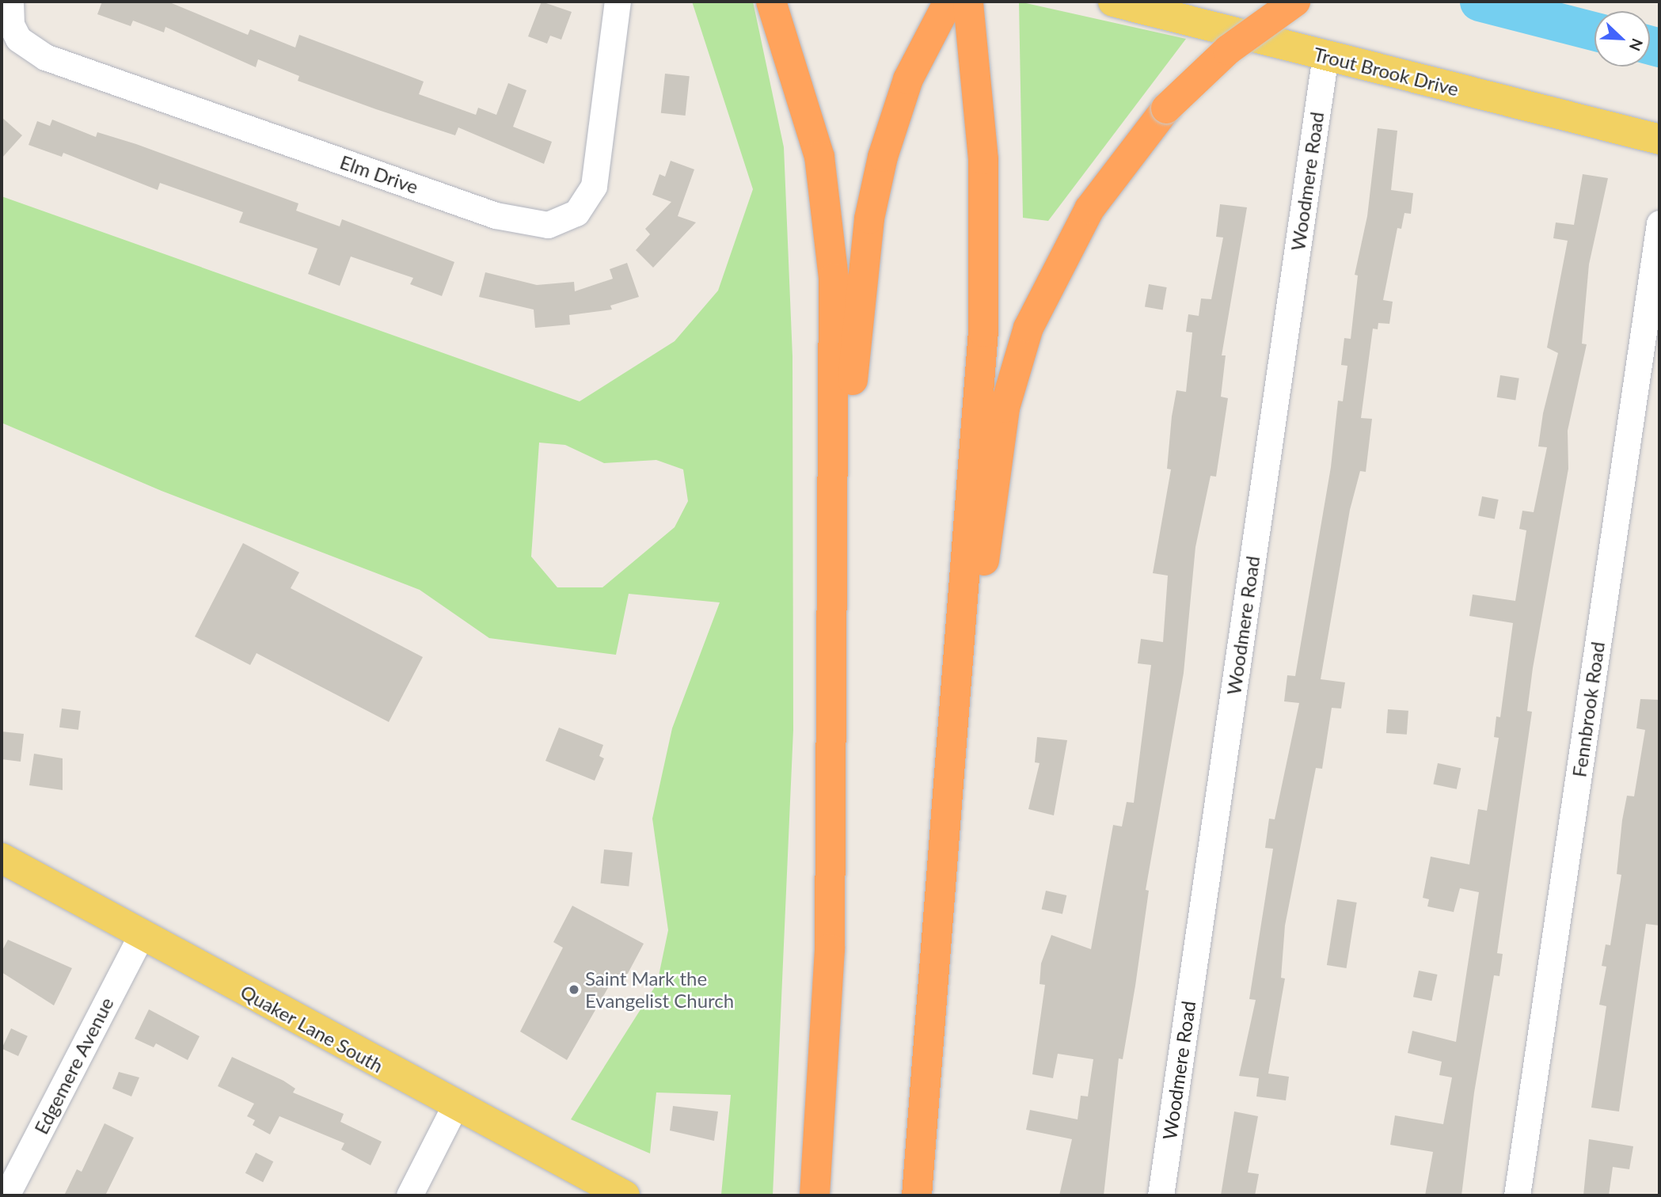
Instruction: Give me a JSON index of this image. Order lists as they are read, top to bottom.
{
  "streets": {
    "main road": ["Trout Brook Drive", "Quaker Lane South"],
    "street": [
      "Elm Drive",
      "Woodmere Road",
      "Fennbrook Road",
      "Edgemere Avenue"
    ]
  },
  "crossings": [
    ["Trout Brook Drive", "Woodmere Road"],
    ["Quaker Lane South", "Edgemere Avenue"]
  ],
  "places": ["Saint Mark the Evangelist Church"],
  "north": "bottom right"
}
